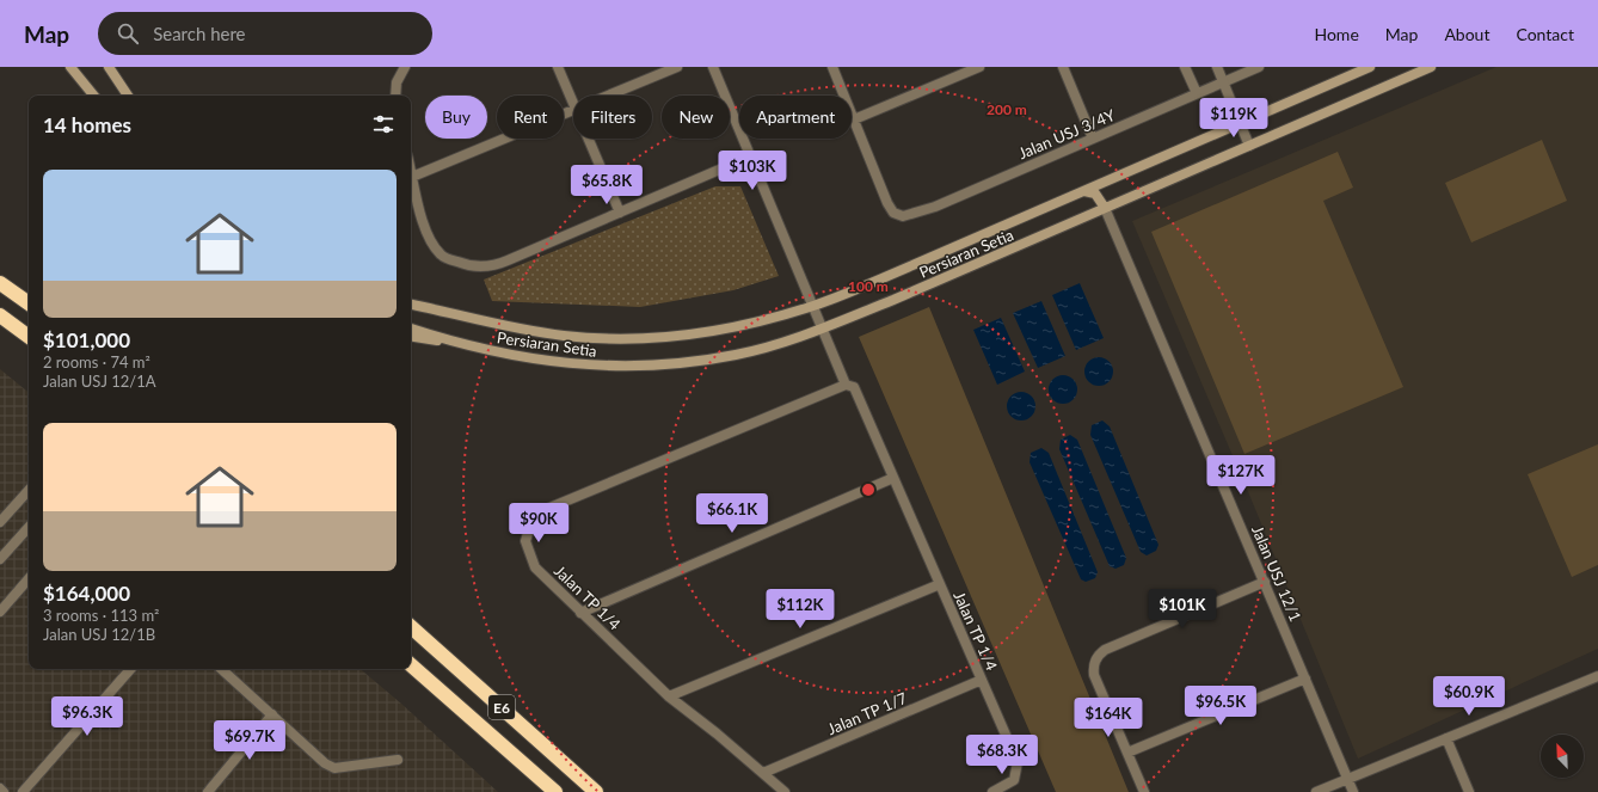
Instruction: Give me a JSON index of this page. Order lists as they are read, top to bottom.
{
  "streets": {
    "highway": ["E6"],
    "main road": ["Persiaran Setia"],
    "street": [
      "Jalan USJ 3/4Y",
      "Jalan USJ 12/1",
      "Jalan TP 1/4",
      "Jalan TP 1/7"
    ]
  },
  "crossings": [
    ["Persiaran Setia", "Jalan USJ 12/1"],
    ["Persiaran Setia", "Jalan TP 1/4"],
    ["Jalan TP 1/4", "Jalan TP 1/7"]
  ],
  "north": "top left",
  "page": {
    "header": "Map",
    "search": "Search here",
    "nav": [
      "Home",
      "Map",
      "About",
      "Contact"
    ],
    "chip": [
      "Buy",
      "Rent",
      "Filters",
      "New",
      "Apartment"
    ],
    "heading": "14 homes",
    "price": [
      "$119K",
      "$103K",
      "$65.8K",
      "$127K",
      "$66.1K",
      "$90K",
      "$112K",
      "$101K",
      "$60.9K",
      "$96.5K",
      "$96.3K",
      "$164K",
      "$69.7K",
      "$68.3K"
    ],
    "list": [
      {
        "name": "$101,000",
        "note": "2 rooms · 74 m² · Jalan USJ 12/1A"
      },
      {
        "name": "$164,000",
        "note": "3 rooms · 113 m² · Jalan USJ 12/1B"
      }
    ]
  },
  "rings": ["200 m", "100 m"]
}
